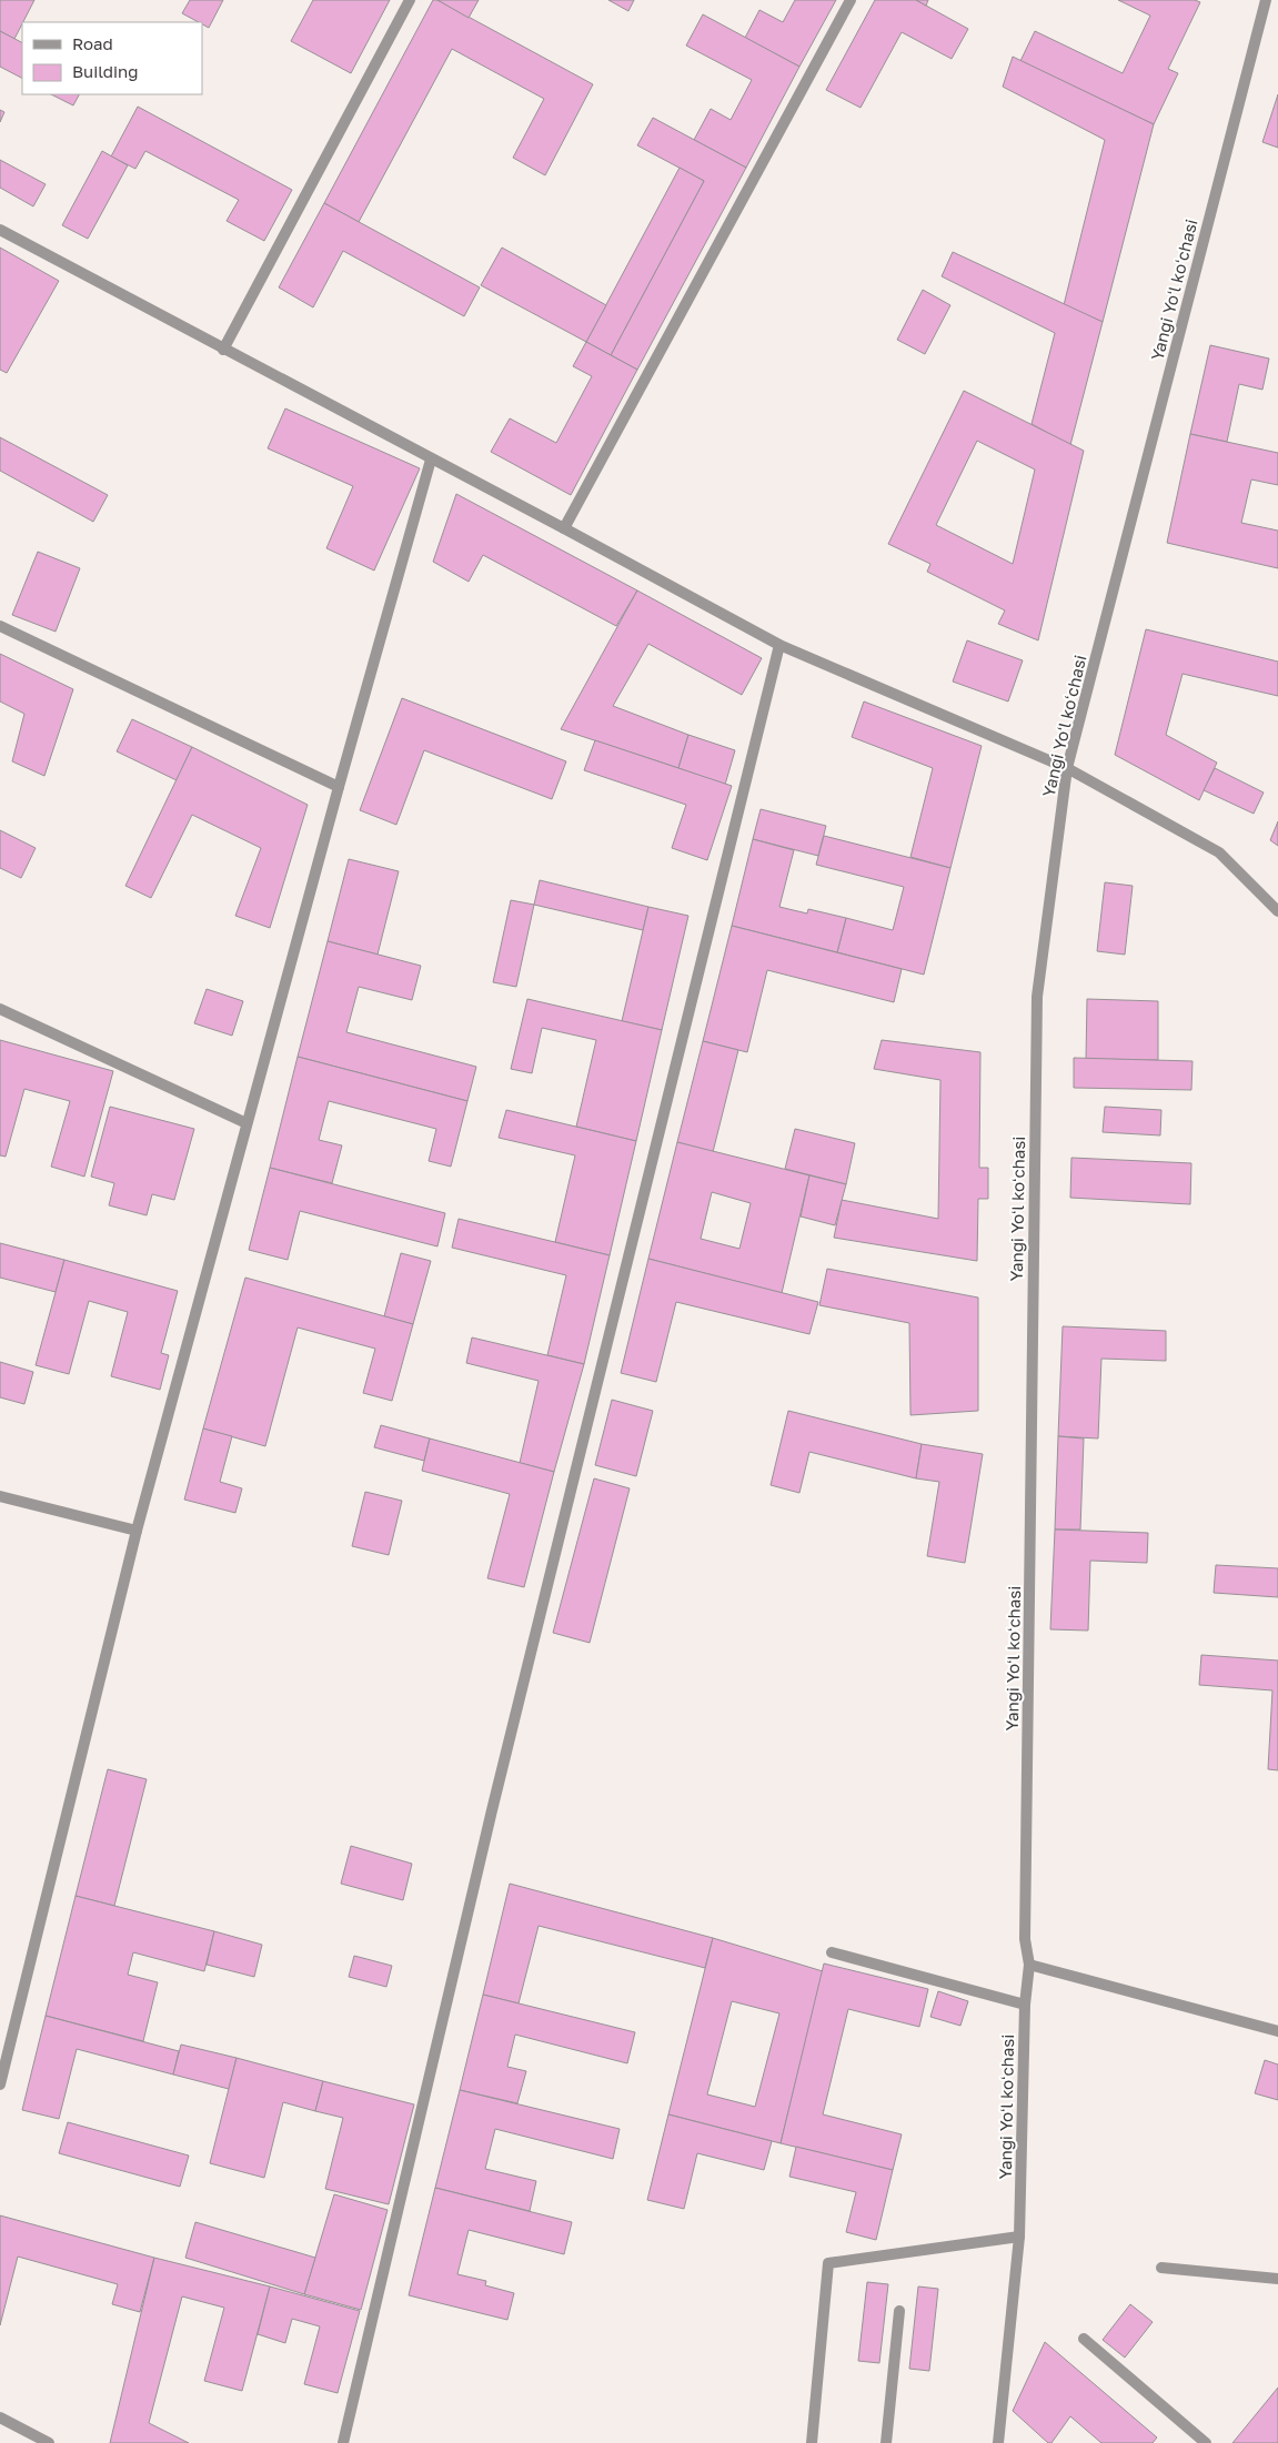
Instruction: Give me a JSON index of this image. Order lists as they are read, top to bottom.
{
  "streets": {
    "street": ["Yangi Yoʻl koʻchasi"]
  },
  "legend": ["Road", "Building"]
}
